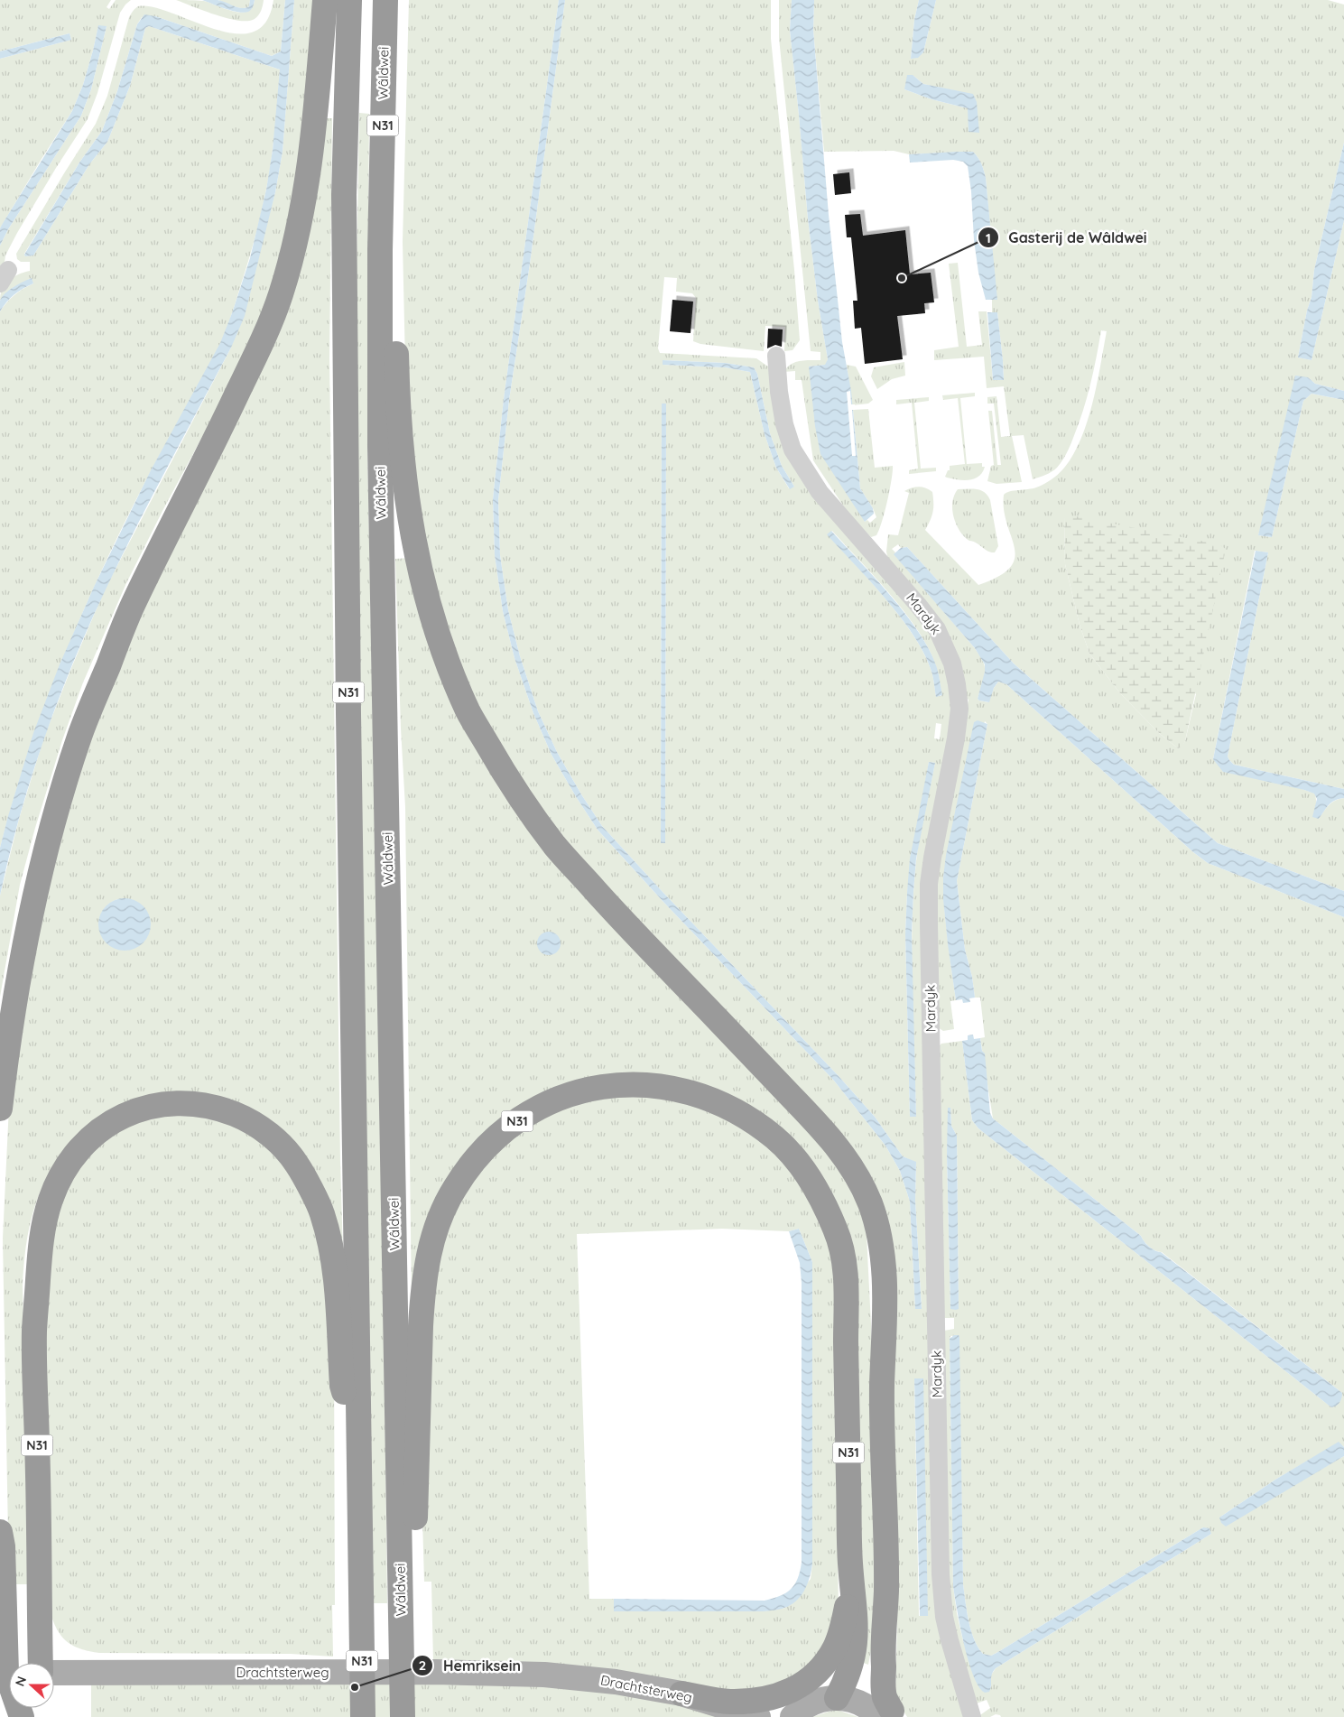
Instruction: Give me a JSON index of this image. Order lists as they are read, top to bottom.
{
  "streets": {
    "highway": ["Wâldwei", "N31"],
    "main road": ["Drachtsterweg"],
    "street": ["Mardyk"]
  },
  "crossings": [
    ["Wâldwei", "N31"],
    ["N31", "Drachtsterweg"]
  ],
  "places": ["Gasterij de Wâldwei", "Hemriksein"],
  "north": "left"
}
